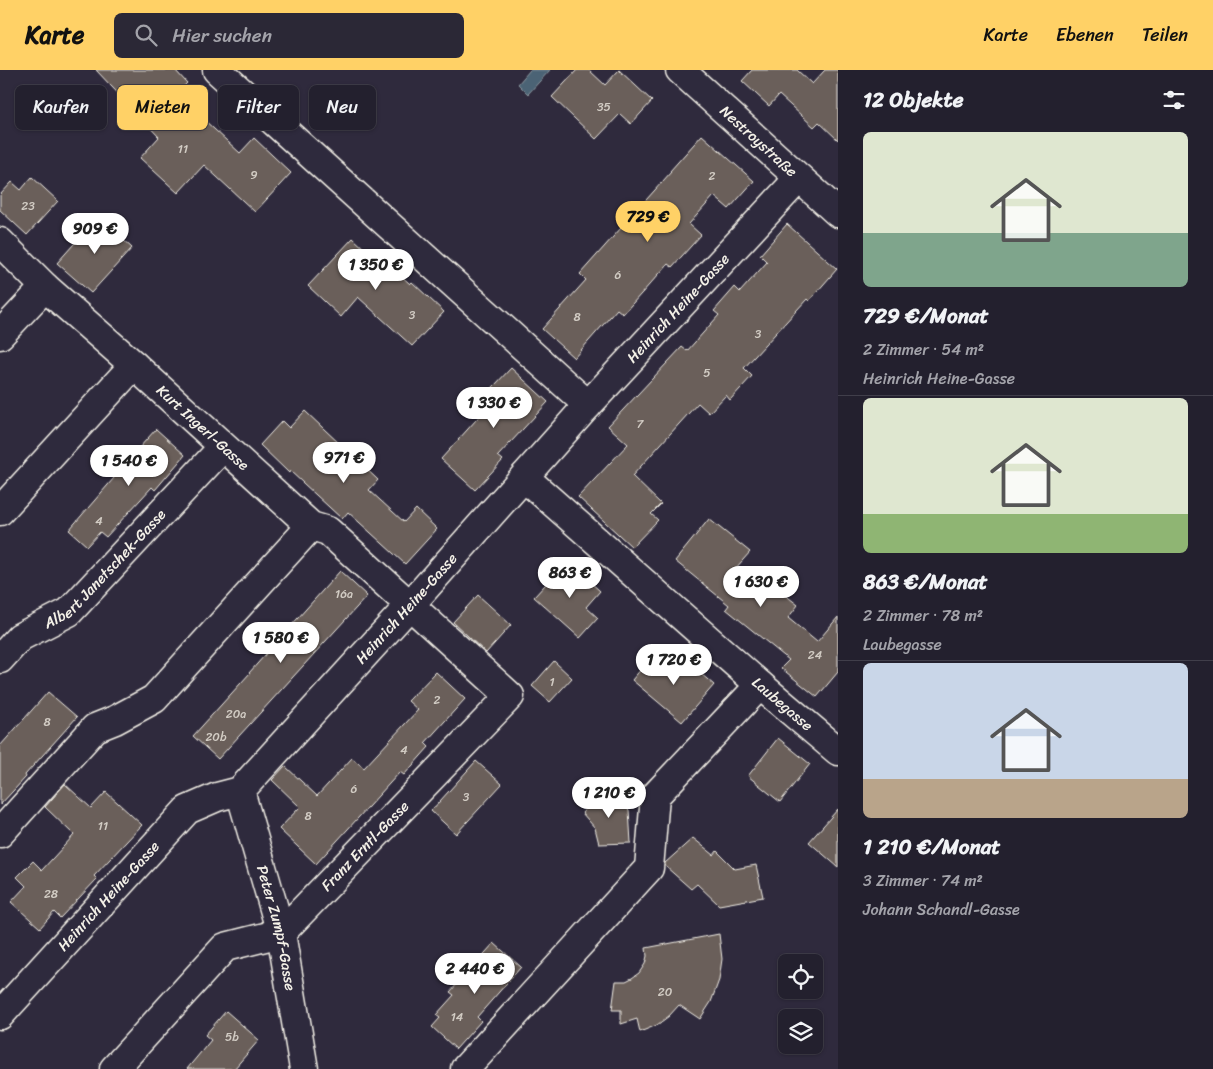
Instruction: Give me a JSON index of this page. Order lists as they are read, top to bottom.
{
  "streets": {
    "street": [
      "Nestroystraße",
      "Heinrich Heine-Gasse",
      "Kurt Ingerl-Gasse",
      "Albert Janetschek-Gasse",
      "Laubegasse",
      "Franz Erntl-Gasse",
      "Peter Zumpf-Gasse"
    ]
  },
  "crossings": [
    ["Nestroystraße", "Heinrich Heine-Gasse"],
    ["Heinrich Heine-Gasse", "Kurt Ingerl-Gasse"],
    ["Heinrich Heine-Gasse", "Laubegasse"],
    ["Heinrich Heine-Gasse", "Franz Erntl-Gasse"],
    ["Heinrich Heine-Gasse", "Peter Zumpf-Gasse"],
    ["Kurt Ingerl-Gasse", "Albert Janetschek-Gasse"],
    ["Kurt Ingerl-Gasse", "Franz Erntl-Gasse"],
    ["Franz Erntl-Gasse", "Peter Zumpf-Gasse"]
  ],
  "house_numbers": [
    "35",
    "11",
    "9",
    "2",
    "23",
    "6",
    "3",
    "8",
    "3",
    "5",
    "7",
    "4",
    "16a",
    "24",
    "1",
    "2",
    "20a",
    "8",
    "20b",
    "4",
    "6",
    "3",
    "8",
    "11",
    "28",
    "20",
    "14",
    "5b"
  ],
  "page": {
    "header": "Karte",
    "search": "Hier suchen",
    "nav": ["Karte", "Ebenen", "Teilen"],
    "heading": "12 Objekte",
    "chip": [
      "Kaufen",
      "Mieten",
      "Filter",
      "Neu"
    ],
    "list": [
      {
        "name": "729 €/Monat",
        "note": "2 Zimmer · 54 m² · Heinrich Heine-Gasse"
      },
      {
        "name": "863 €/Monat",
        "note": "2 Zimmer · 78 m² · Laubegasse"
      },
      {
        "name": "1 210 €/Monat",
        "note": "3 Zimmer · 74 m² · Johann Schandl-Gasse"
      }
    ],
    "price": [
      "729 €",
      "909 €",
      "1 350 €",
      "1 330 €",
      "971 €",
      "1 540 €",
      "863 €",
      "1 630 €",
      "1 580 €",
      "1 720 €",
      "1 210 €",
      "2 440 €"
    ]
  }
}
